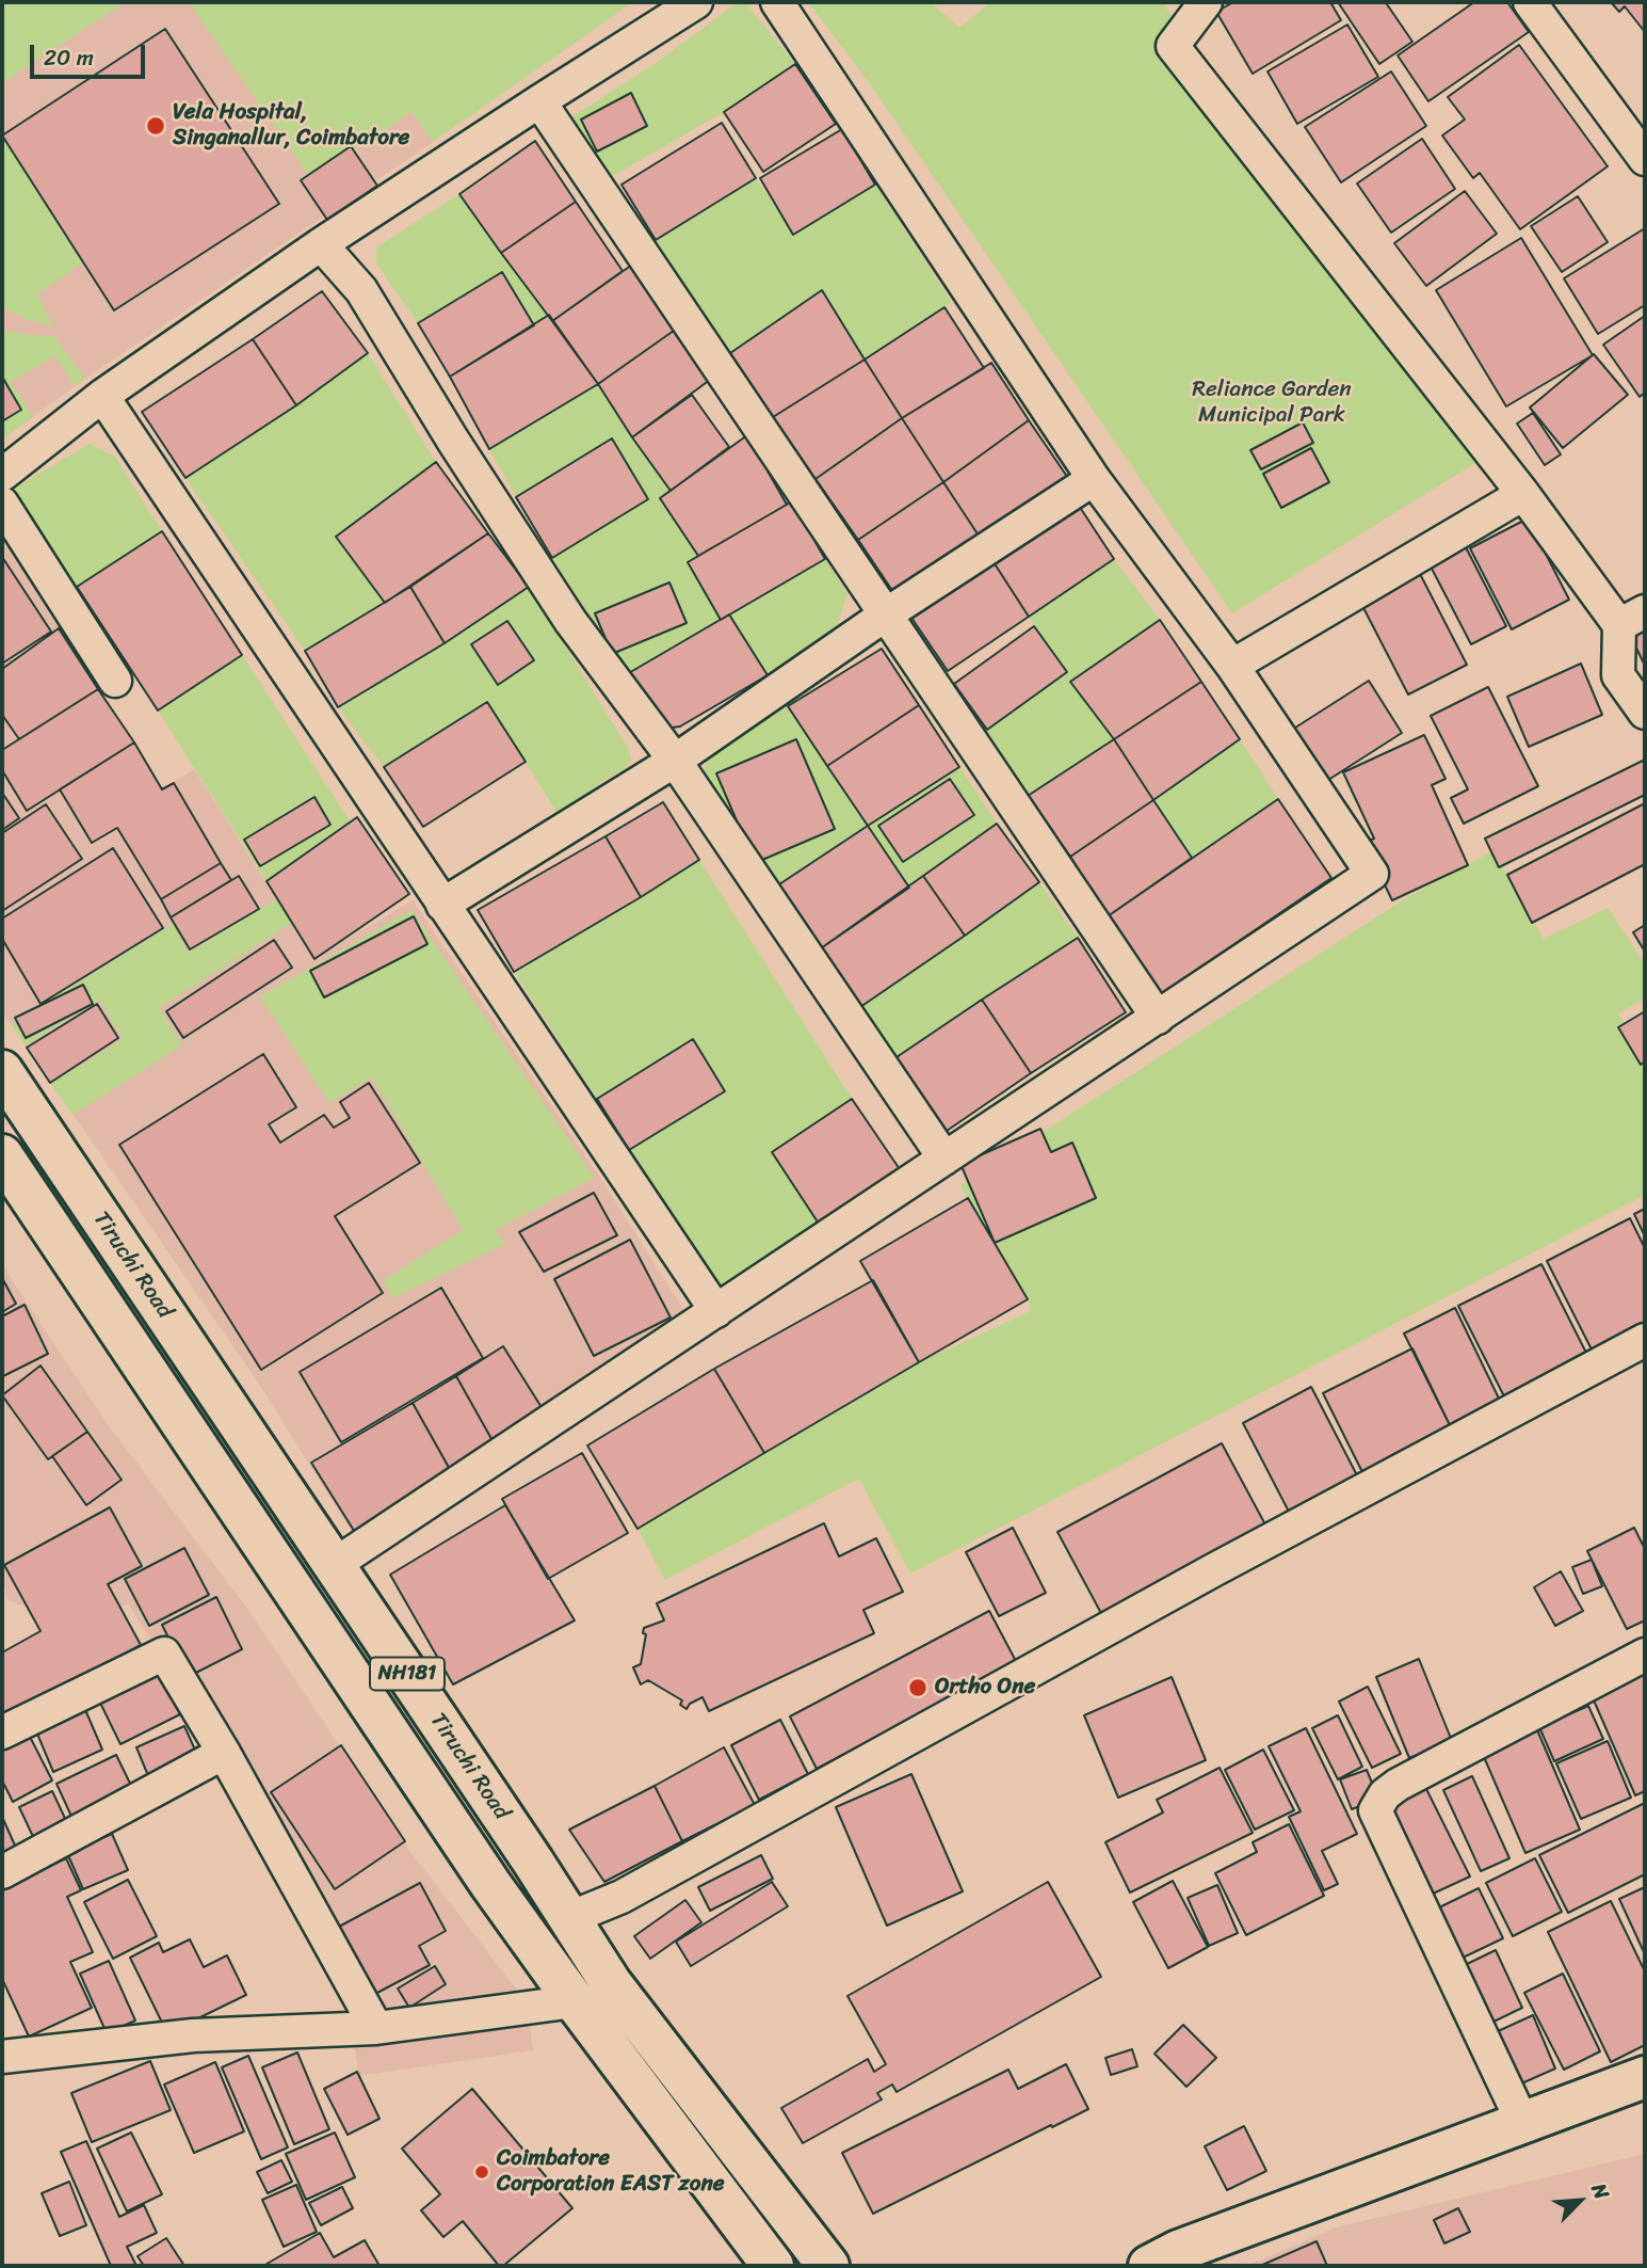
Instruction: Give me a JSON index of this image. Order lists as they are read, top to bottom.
{
  "streets": {
    "main road": ["Tiruchi Road", "NH181"]
  },
  "parks": ["Reliance Garden Municipal Park"],
  "places": ["Vela Hospital, Singanallur, Coimbatore", "Ortho One", "Coimbatore Corporation EAST zone"],
  "scale_bar": "20 m",
  "north": "top right"
}
